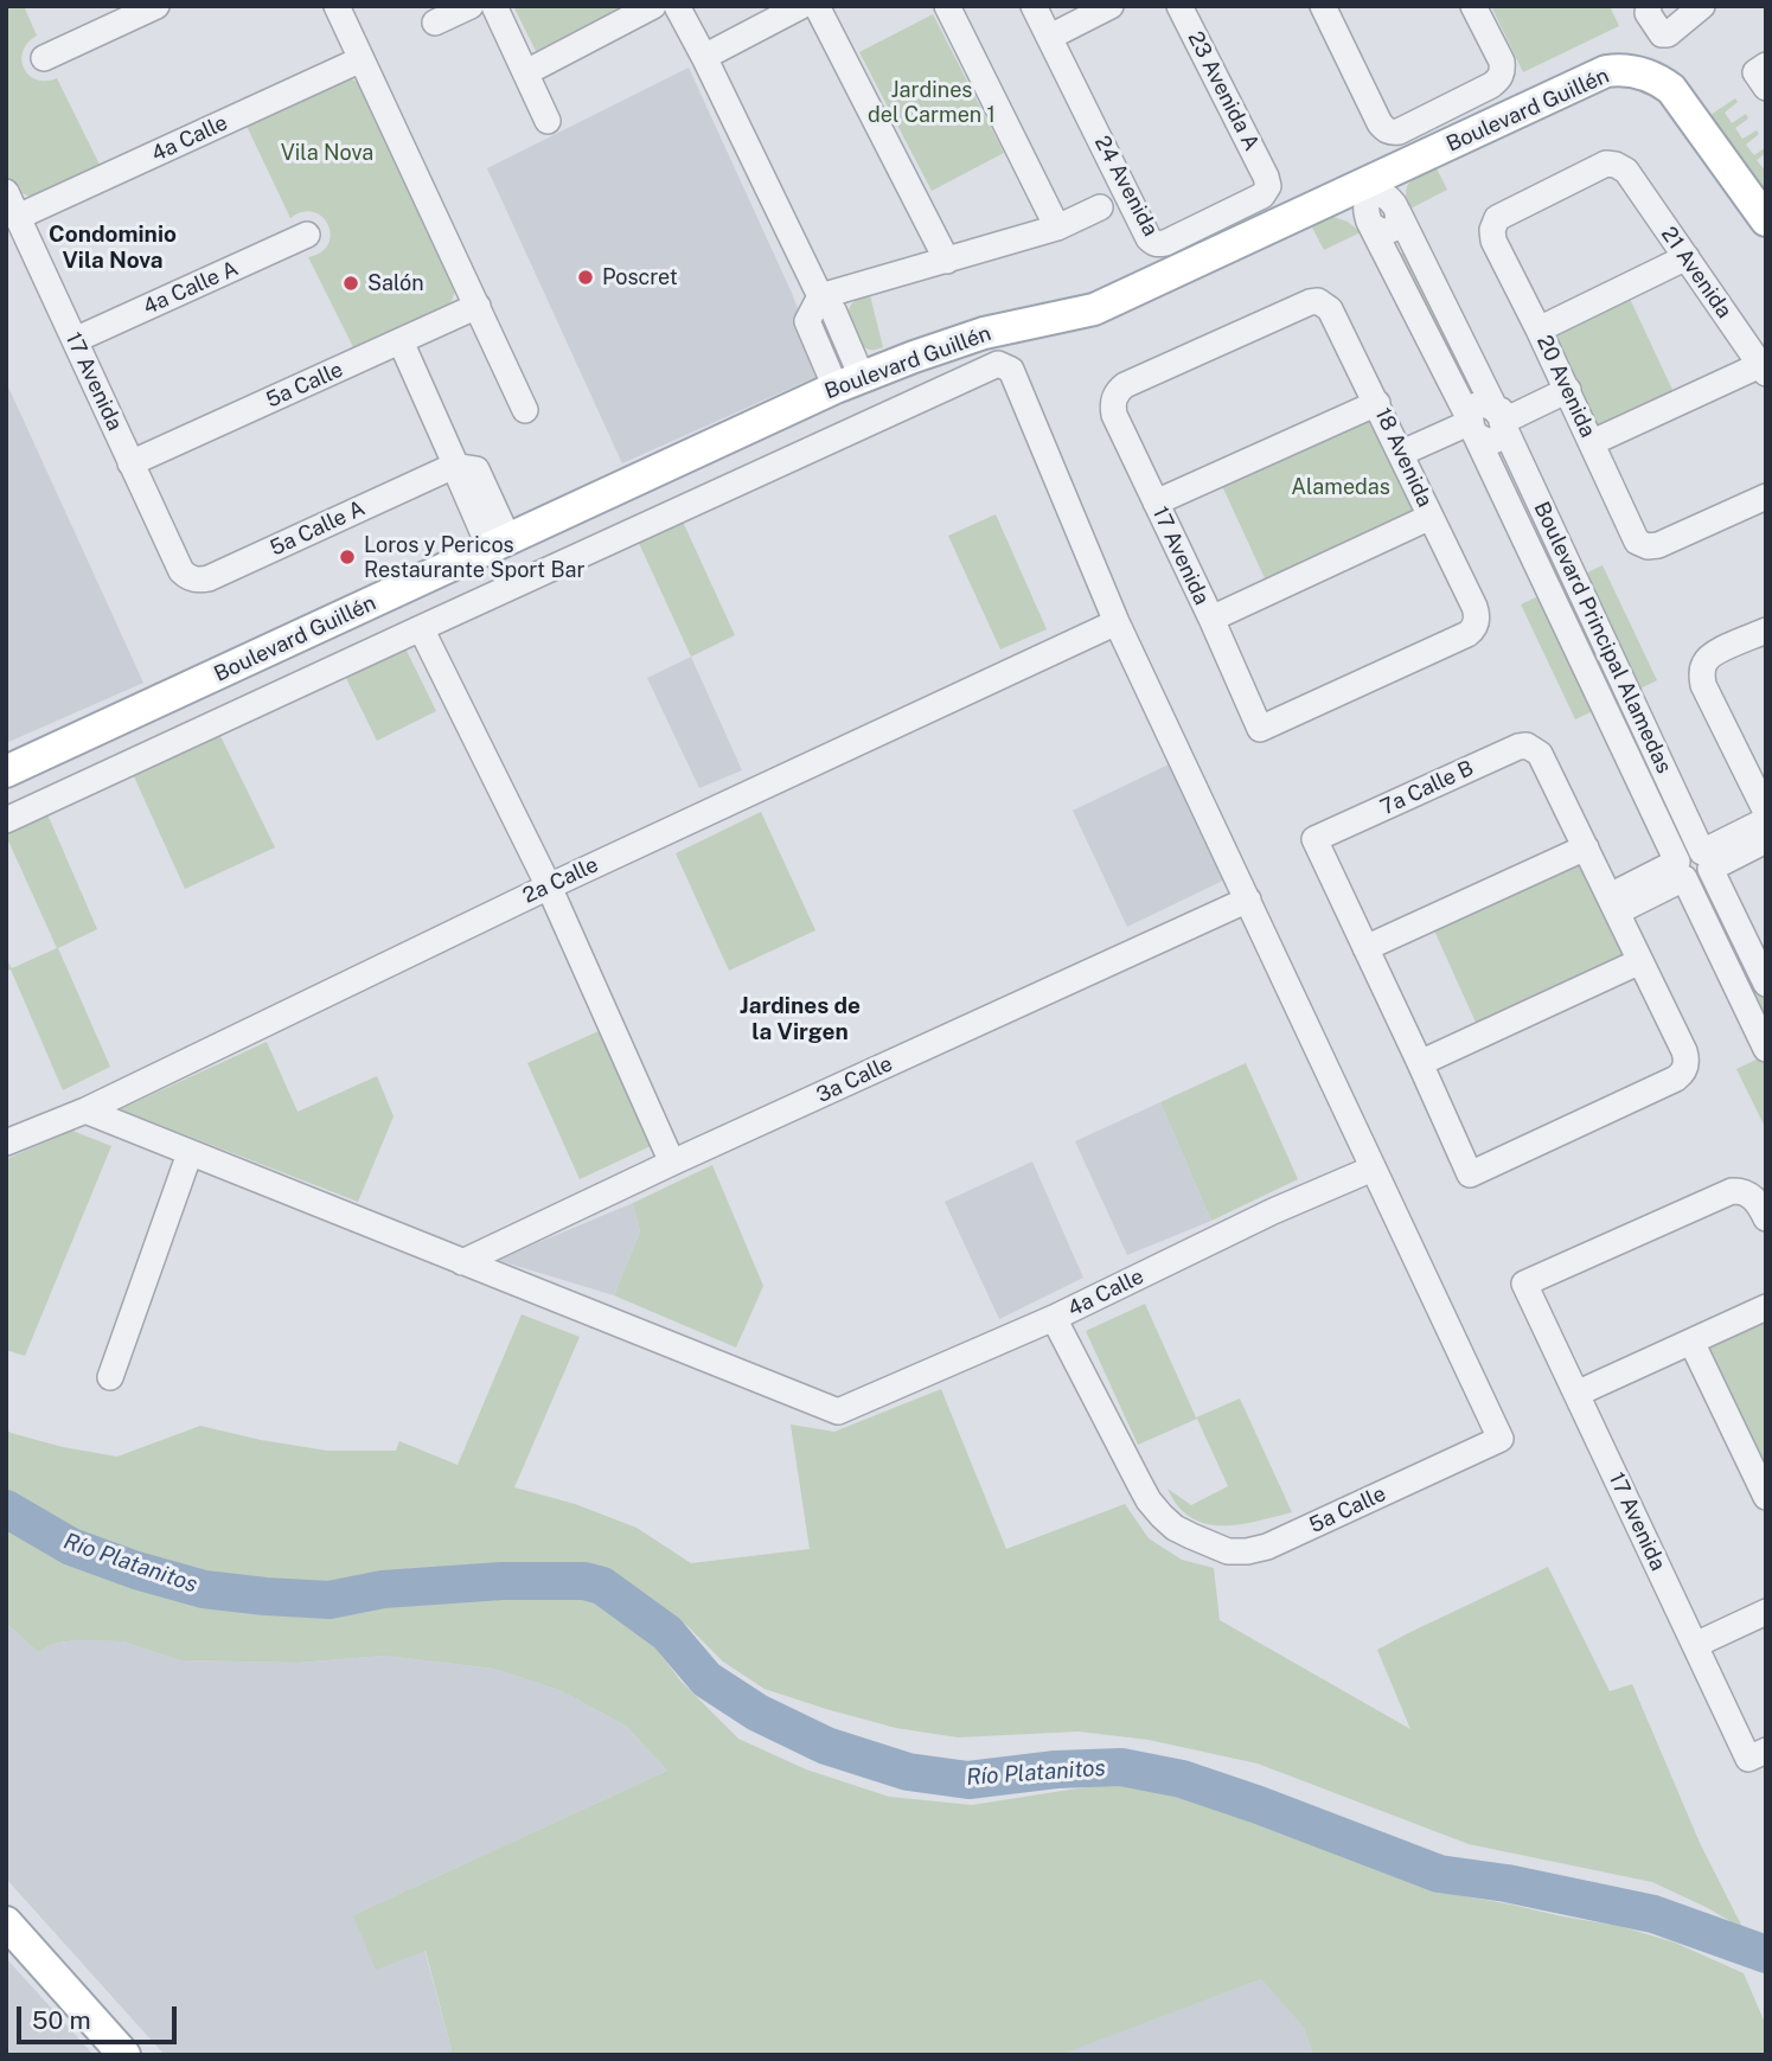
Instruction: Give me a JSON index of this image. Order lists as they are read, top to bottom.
{
  "streets": {
    "main road": ["Boulevard Guillén"],
    "street": [
      "23 Avenida A",
      "4a Calle",
      "24 Avenida",
      "21 Avenida",
      "4a Calle A",
      "17 Avenida",
      "5a Calle",
      "20 Avenida",
      "18 Avenida",
      "5a Calle A",
      "Boulevard Principal Alamedas",
      "7a Calle B",
      "2a Calle",
      "3a Calle"
    ]
  },
  "crossings": [
    ["23 Avenida A", "24 Avenida"],
    ["4a Calle", "17 Avenida"],
    ["4a Calle", "5a Calle"],
    ["4a Calle", "3a Calle"],
    ["21 Avenida", "20 Avenida"],
    ["4a Calle A", "17 Avenida"],
    ["17 Avenida", "5a Calle"],
    ["17 Avenida", "18 Avenida"],
    ["17 Avenida", "5a Calle A"]
  ],
  "districts": ["Condominio Vila Nova", "Jardines de la Virgen"],
  "water": ["Río Platanitos"],
  "parks": ["Jardines del Carmen 1", "Vila Nova", "Alamedas"],
  "places": ["Poscret", "Salón", "Loros y Pericos Restaurante Sport Bar"],
  "scale_bar": "50 m"
}
